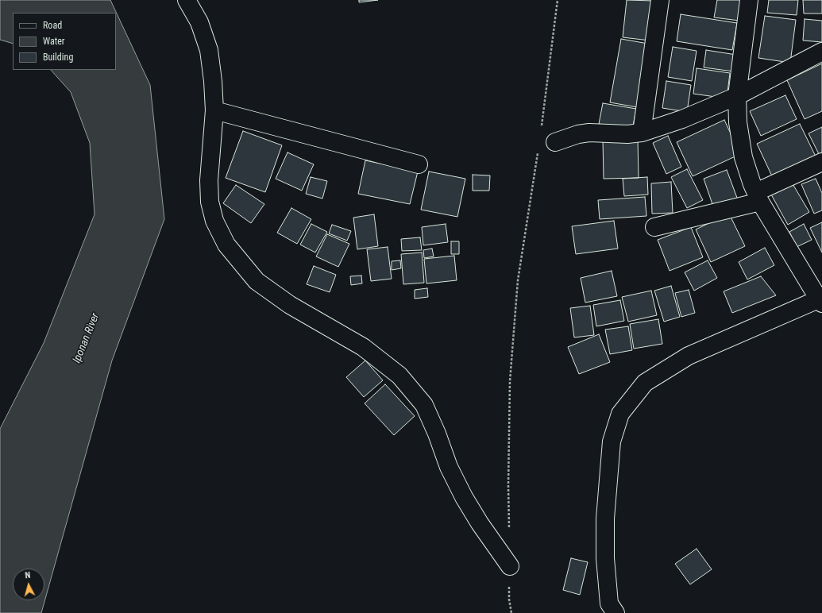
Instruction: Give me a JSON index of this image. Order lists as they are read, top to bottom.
{
  "water": ["Iponan River"],
  "legend": ["Road", "Water", "Building"],
  "north": "top"
}
